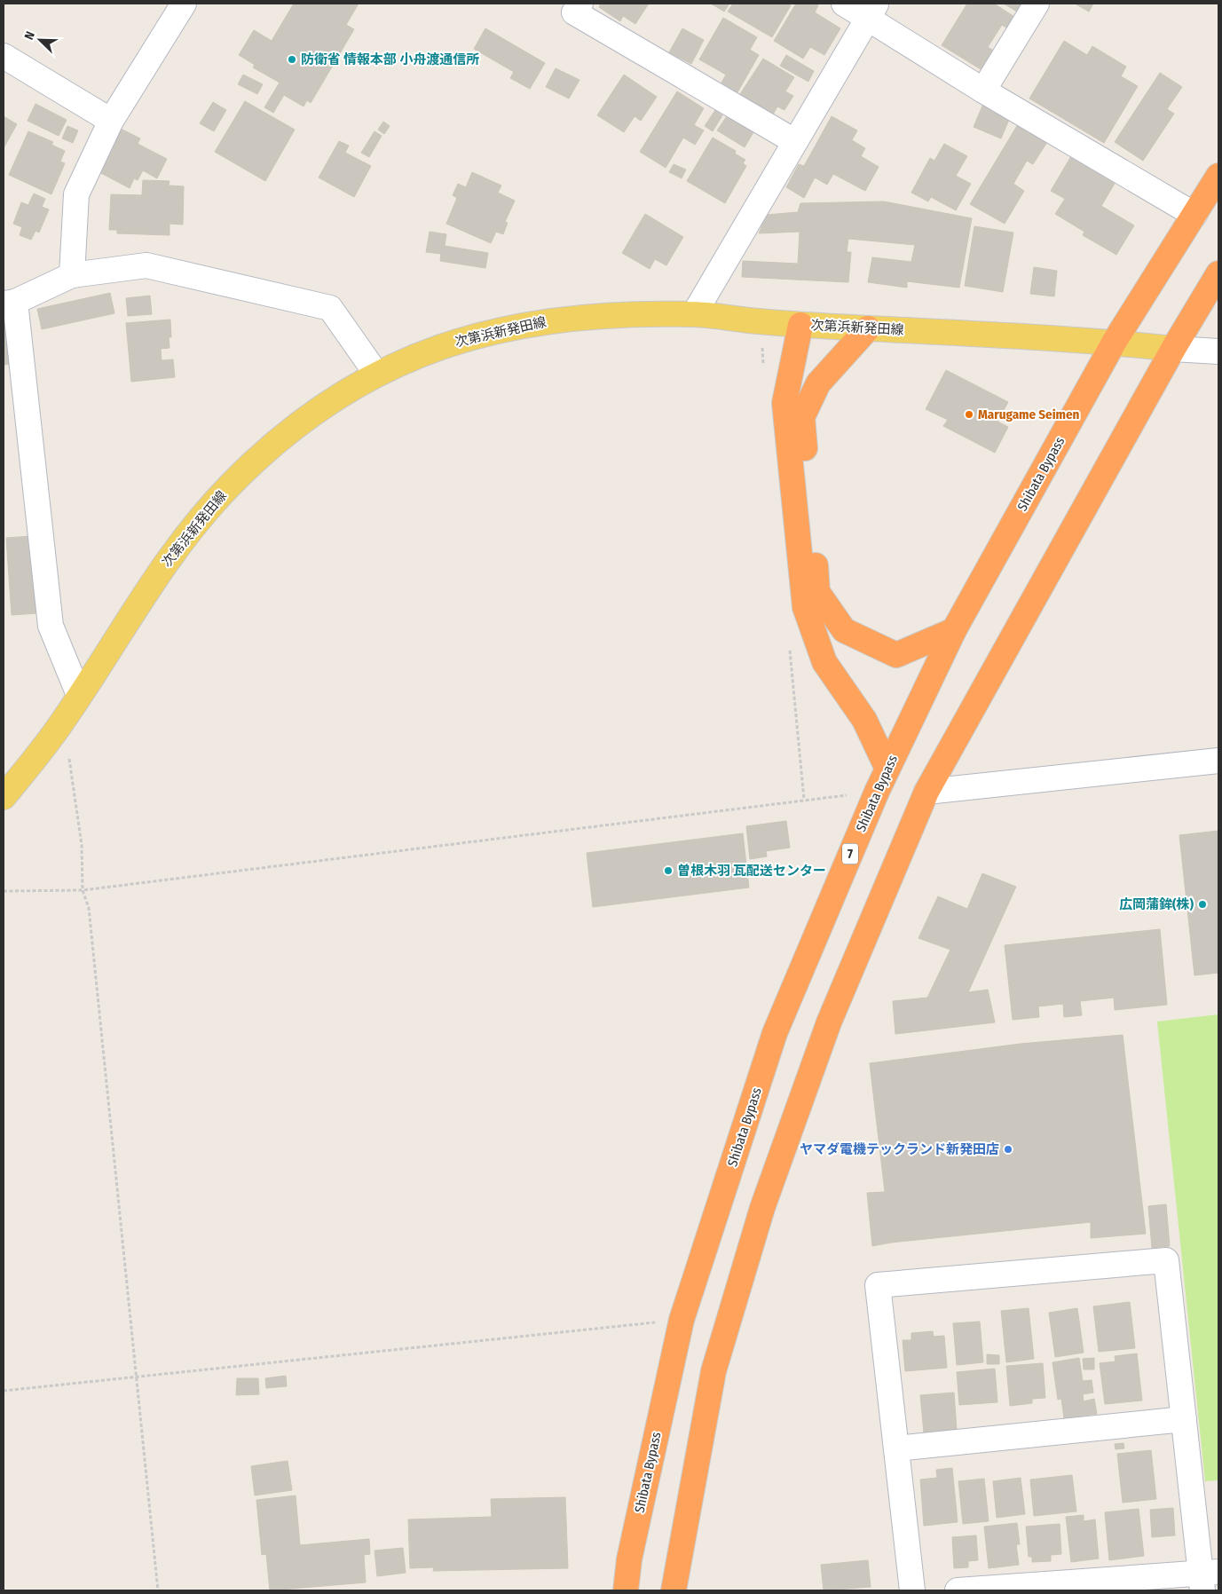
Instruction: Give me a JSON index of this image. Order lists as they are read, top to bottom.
{
  "streets": {
    "highway": ["Shibata Bypass", "7"],
    "main road": ["次第浜新発田線"]
  },
  "crossings": [
    ["次第浜新発田線", "Shibata Bypass"]
  ],
  "places": [
    "防衛省 情報本部 小舟渡通信所",
    "Marugame Seimen",
    "曽根木羽 瓦配送センター",
    "広岡蒲鉾(株)",
    "ヤマダ電機テックランド新発田店"
  ],
  "north": "top left"
}
